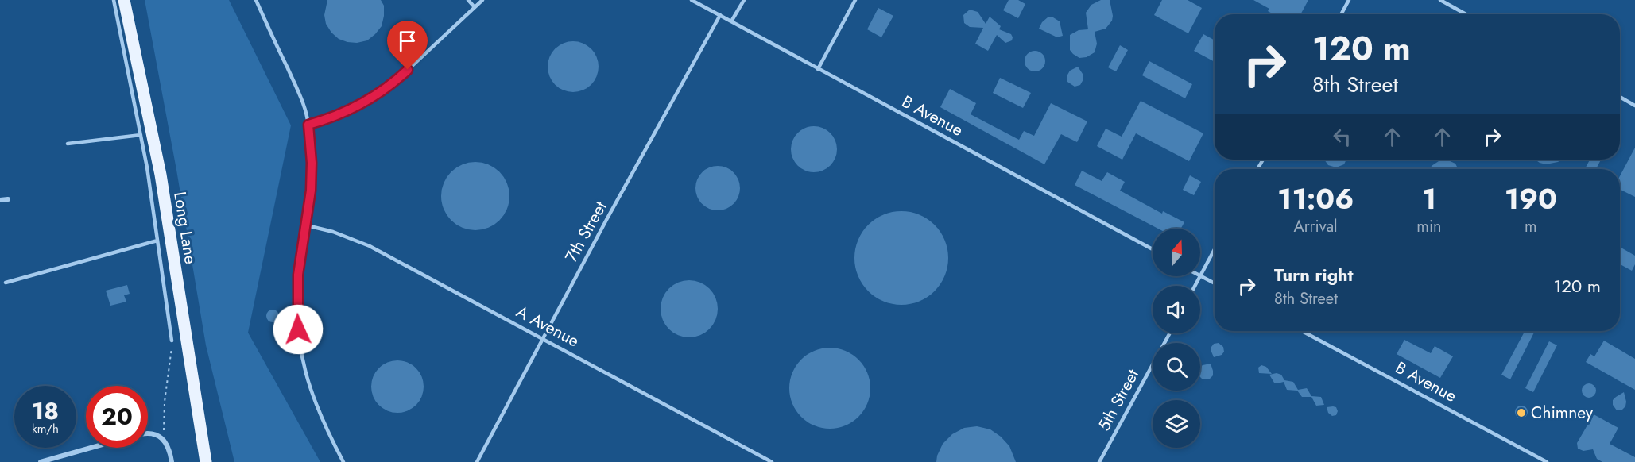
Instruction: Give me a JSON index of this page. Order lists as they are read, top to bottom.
{
  "streets": {
    "main road": ["Long Lane"],
    "lane": [
      "B Avenue",
      "7th Street",
      "A Avenue",
      "5th Street"
    ]
  },
  "crossings": [
    ["B Avenue", "7th Street"],
    ["7th Street", "A Avenue"]
  ],
  "places": ["Chimney"],
  "north": "top",
  "page": {
    "turn": ["120 m", "8th Street"],
    "eta": [
      "11:06",
      "Arrival",
      "1",
      "min",
      "190",
      "m"
    ],
    "list": [
      {
        "name": "Turn right",
        "note": "8th Street",
        "value": "120 m"
      }
    ],
    "speed": "18 km/h",
    "limit": "20"
  }
}
